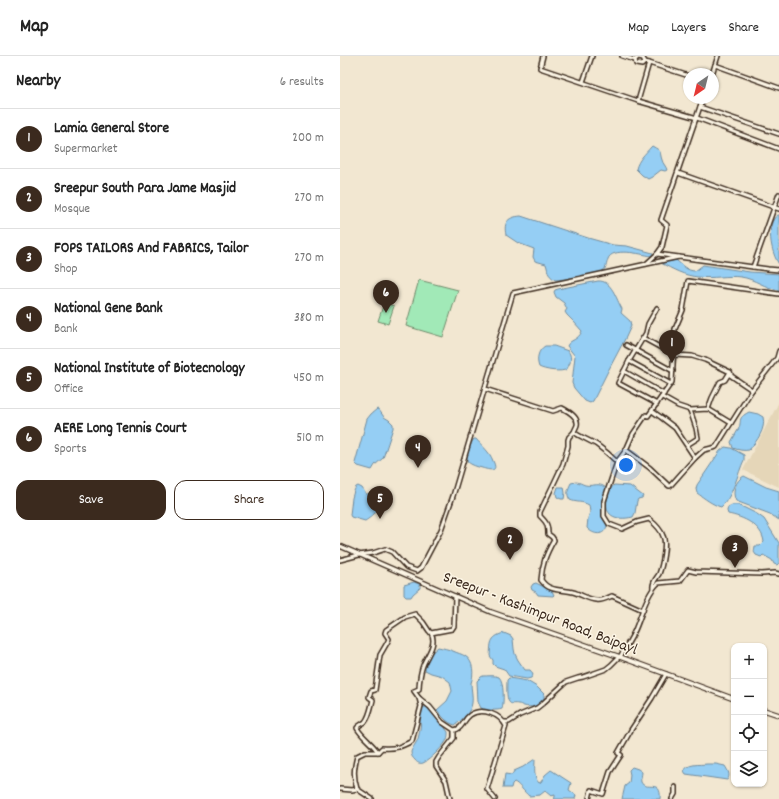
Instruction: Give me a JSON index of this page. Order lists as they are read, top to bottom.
{
  "streets": {
    "street": ["Sreepur - Kashimpur Road, Baipayl"]
  },
  "north": "bottom left",
  "page": {
    "header": "Map",
    "nav": ["Map", "Layers", "Share"],
    "heading": ["Nearby", "6 results"],
    "list": [
      {
        "mark": "1",
        "name": "Lamia General Store",
        "note": "Supermarket",
        "value": "200 m"
      },
      {
        "mark": "2",
        "name": "Sreepur South Para Jame Masjid",
        "note": "Mosque",
        "value": "270 m"
      },
      {
        "mark": "3",
        "name": "FOPS TAILORS And FABRICS, Tailor",
        "note": "Shop",
        "value": "270 m"
      },
      {
        "mark": "4",
        "name": "National Gene Bank",
        "note": "Bank",
        "value": "380 m"
      },
      {
        "mark": "5",
        "name": "National Institute of Biotecnology",
        "note": "Office",
        "value": "450 m"
      },
      {
        "mark": "6",
        "name": "AERE Long Tennis Court",
        "note": "Sports",
        "value": "510 m"
      }
    ],
    "pins": [
      "6",
      "1",
      "4",
      "5",
      "2",
      "3"
    ],
    "buttons": ["Save", "Share"],
    "map_buttons": ["+", "−"]
  }
}
